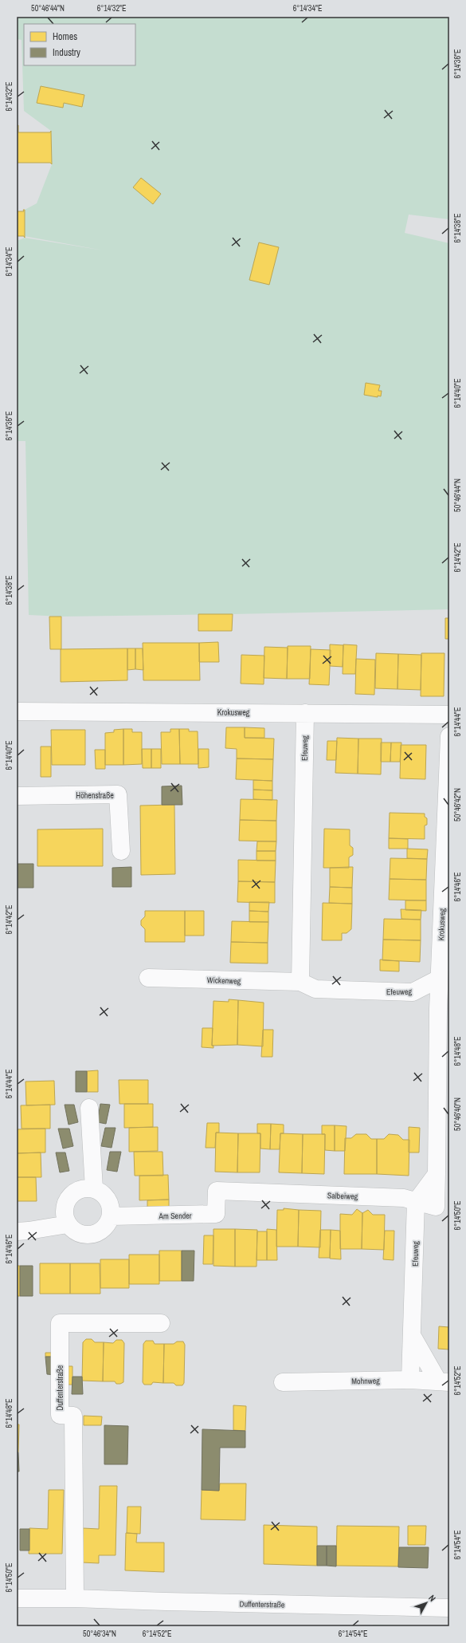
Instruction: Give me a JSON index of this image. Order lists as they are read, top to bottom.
{
  "streets": {
    "street": [
      "Krokusweg",
      "Efeuweg",
      "Höhenstraße",
      "Wickenweg",
      "Salbeiweg",
      "Am Sender",
      "Mohnweg",
      "Duffenterstraße"
    ]
  },
  "crossings": [
    ["Krokusweg", "Efeuweg"],
    ["Efeuweg", "Wickenweg"],
    ["Efeuweg", "Salbeiweg"],
    ["Efeuweg", "Mohnweg"],
    ["Salbeiweg", "Am Sender"]
  ],
  "legend": ["Homes", "Industry"],
  "north": "top right",
  "coordinates": [
    "50°46'44\"N",
    "6°14'32\"E",
    "6°14'34\"E",
    "6°14'36\"E",
    "6°14'38\"E",
    "6°14'40\"E",
    "6°14'42\"E",
    "6°14'44\"E",
    "50°46'42\"N",
    "6°14'46\"E",
    "6°14'48\"E",
    "50°46'40\"N",
    "6°14'50\"E",
    "6°14'52\"E",
    "6°14'54\"E",
    "50°46'34\"N"
  ]
}
